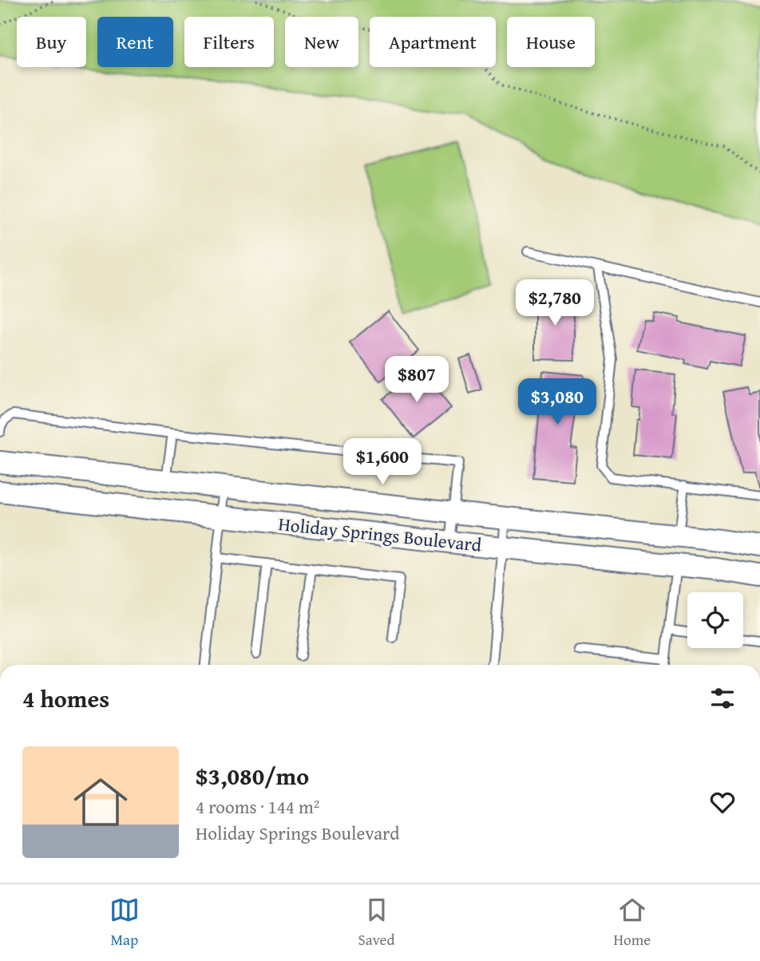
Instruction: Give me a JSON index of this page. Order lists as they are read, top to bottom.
{
  "streets": {
    "street": ["Holiday Springs Boulevard"]
  },
  "page": {
    "chip": [
      "Buy",
      "Rent",
      "Filters",
      "New",
      "Apartment",
      "House"
    ],
    "price": [
      "$2,780",
      "$807",
      "$3,080",
      "$1,600"
    ],
    "heading": "4 homes",
    "list": [
      {
        "name": "$3,080/mo",
        "note": "4 rooms · 144 m² · Holiday Springs Boulevard"
      }
    ],
    "tabs": ["Map", "Saved", "Home"]
  }
}
